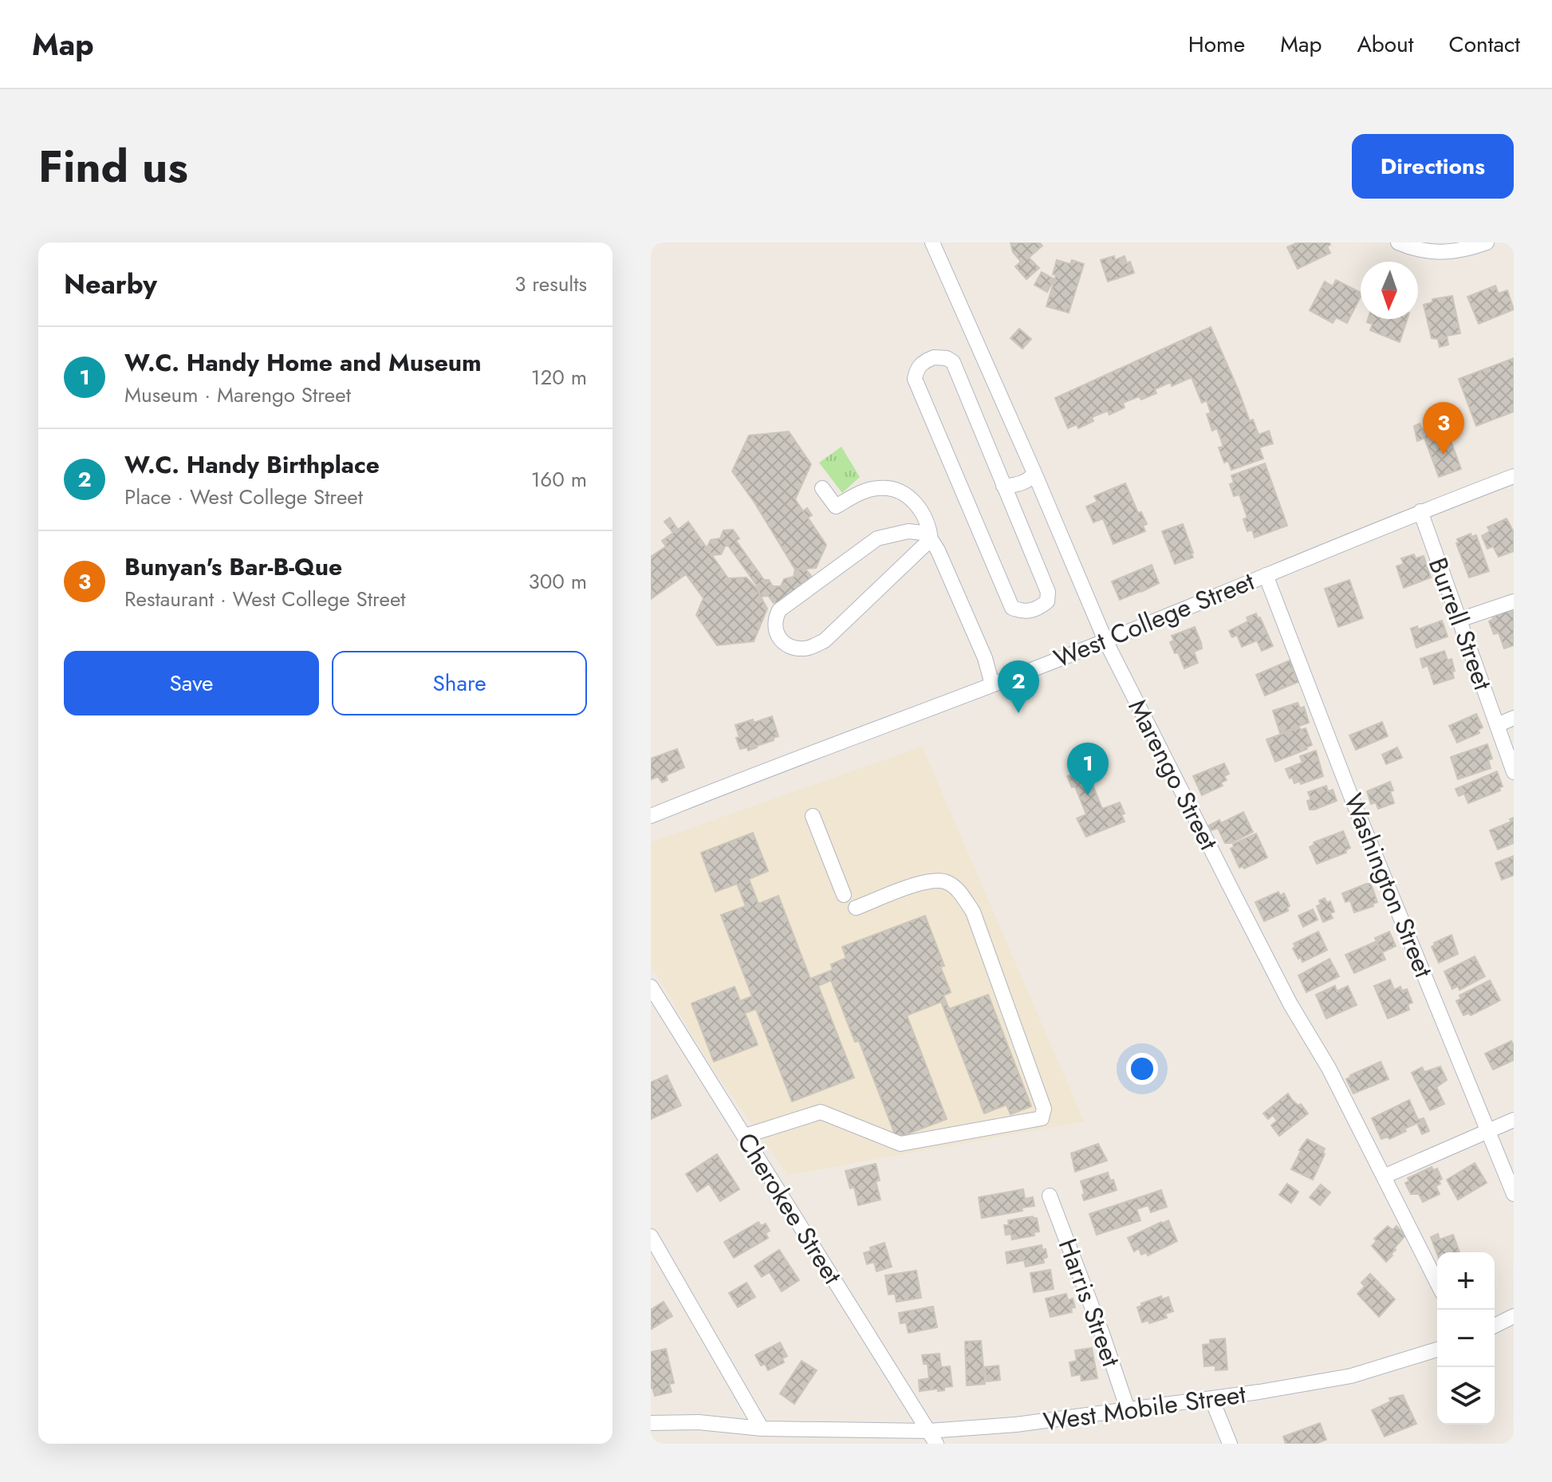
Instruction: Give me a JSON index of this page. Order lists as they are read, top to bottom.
{
  "streets": {
    "street": [
      "West College Street",
      "Burrell Street",
      "Marengo Street",
      "Washington Street",
      "Cherokee Street",
      "Harris Street",
      "West Mobile Street"
    ]
  },
  "crossings": [
    ["West College Street", "Burrell Street"],
    ["West College Street", "Marengo Street"],
    ["West College Street", "Washington Street"],
    ["Cherokee Street", "West Mobile Street"],
    ["Harris Street", "West Mobile Street"]
  ],
  "north": "bottom",
  "page": {
    "header": "Map",
    "nav": [
      "Home",
      "Map",
      "About",
      "Contact"
    ],
    "title": "Find us",
    "buttons": [
      "Directions",
      ["Save", "Share"]
    ],
    "heading": ["Nearby", "3 results"],
    "list": [
      {
        "mark": "1",
        "name": "W.C. Handy Home and Museum",
        "note": "Museum · Marengo Street",
        "value": "120 m"
      },
      {
        "mark": "2",
        "name": "W.C. Handy Birthplace",
        "note": "Place · West College Street",
        "value": "160 m"
      },
      {
        "mark": "3",
        "name": "Bunyan's Bar-B-Que",
        "note": "Restaurant · West College Street",
        "value": "300 m"
      }
    ],
    "pins": ["3", "2", "1"],
    "map_buttons": ["+", "−"]
  }
}
